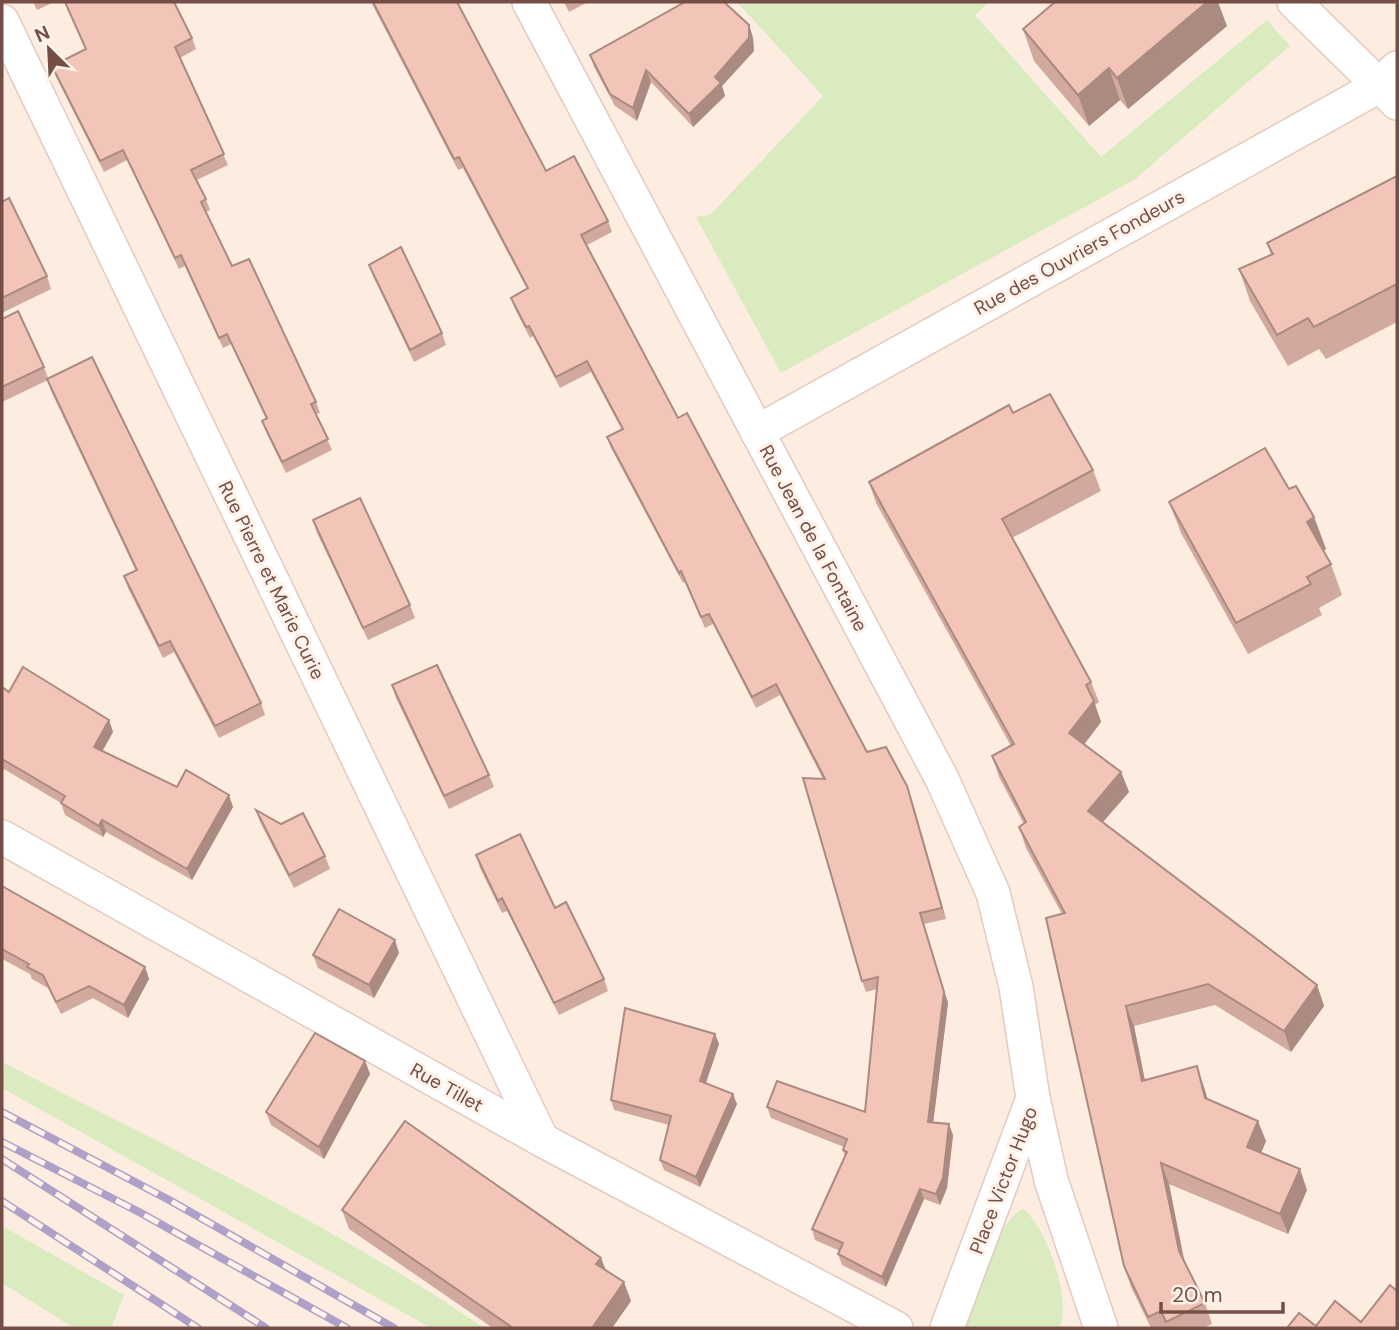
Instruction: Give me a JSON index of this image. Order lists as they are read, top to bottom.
{
  "streets": {
    "street": [
      "Rue des Ouvriers Fondeurs",
      "Rue Jean de la Fontaine",
      "Rue Pierre et Marie Curie",
      "Rue Tillet",
      "Place Victor Hugo"
    ]
  },
  "crossings": [
    ["Rue des Ouvriers Fondeurs", "Rue Jean de la Fontaine"],
    ["Rue Jean de la Fontaine", "Place Victor Hugo"],
    ["Rue Pierre et Marie Curie", "Rue Tillet"]
  ],
  "scale_bar": "20 m",
  "north": "top left"
}
